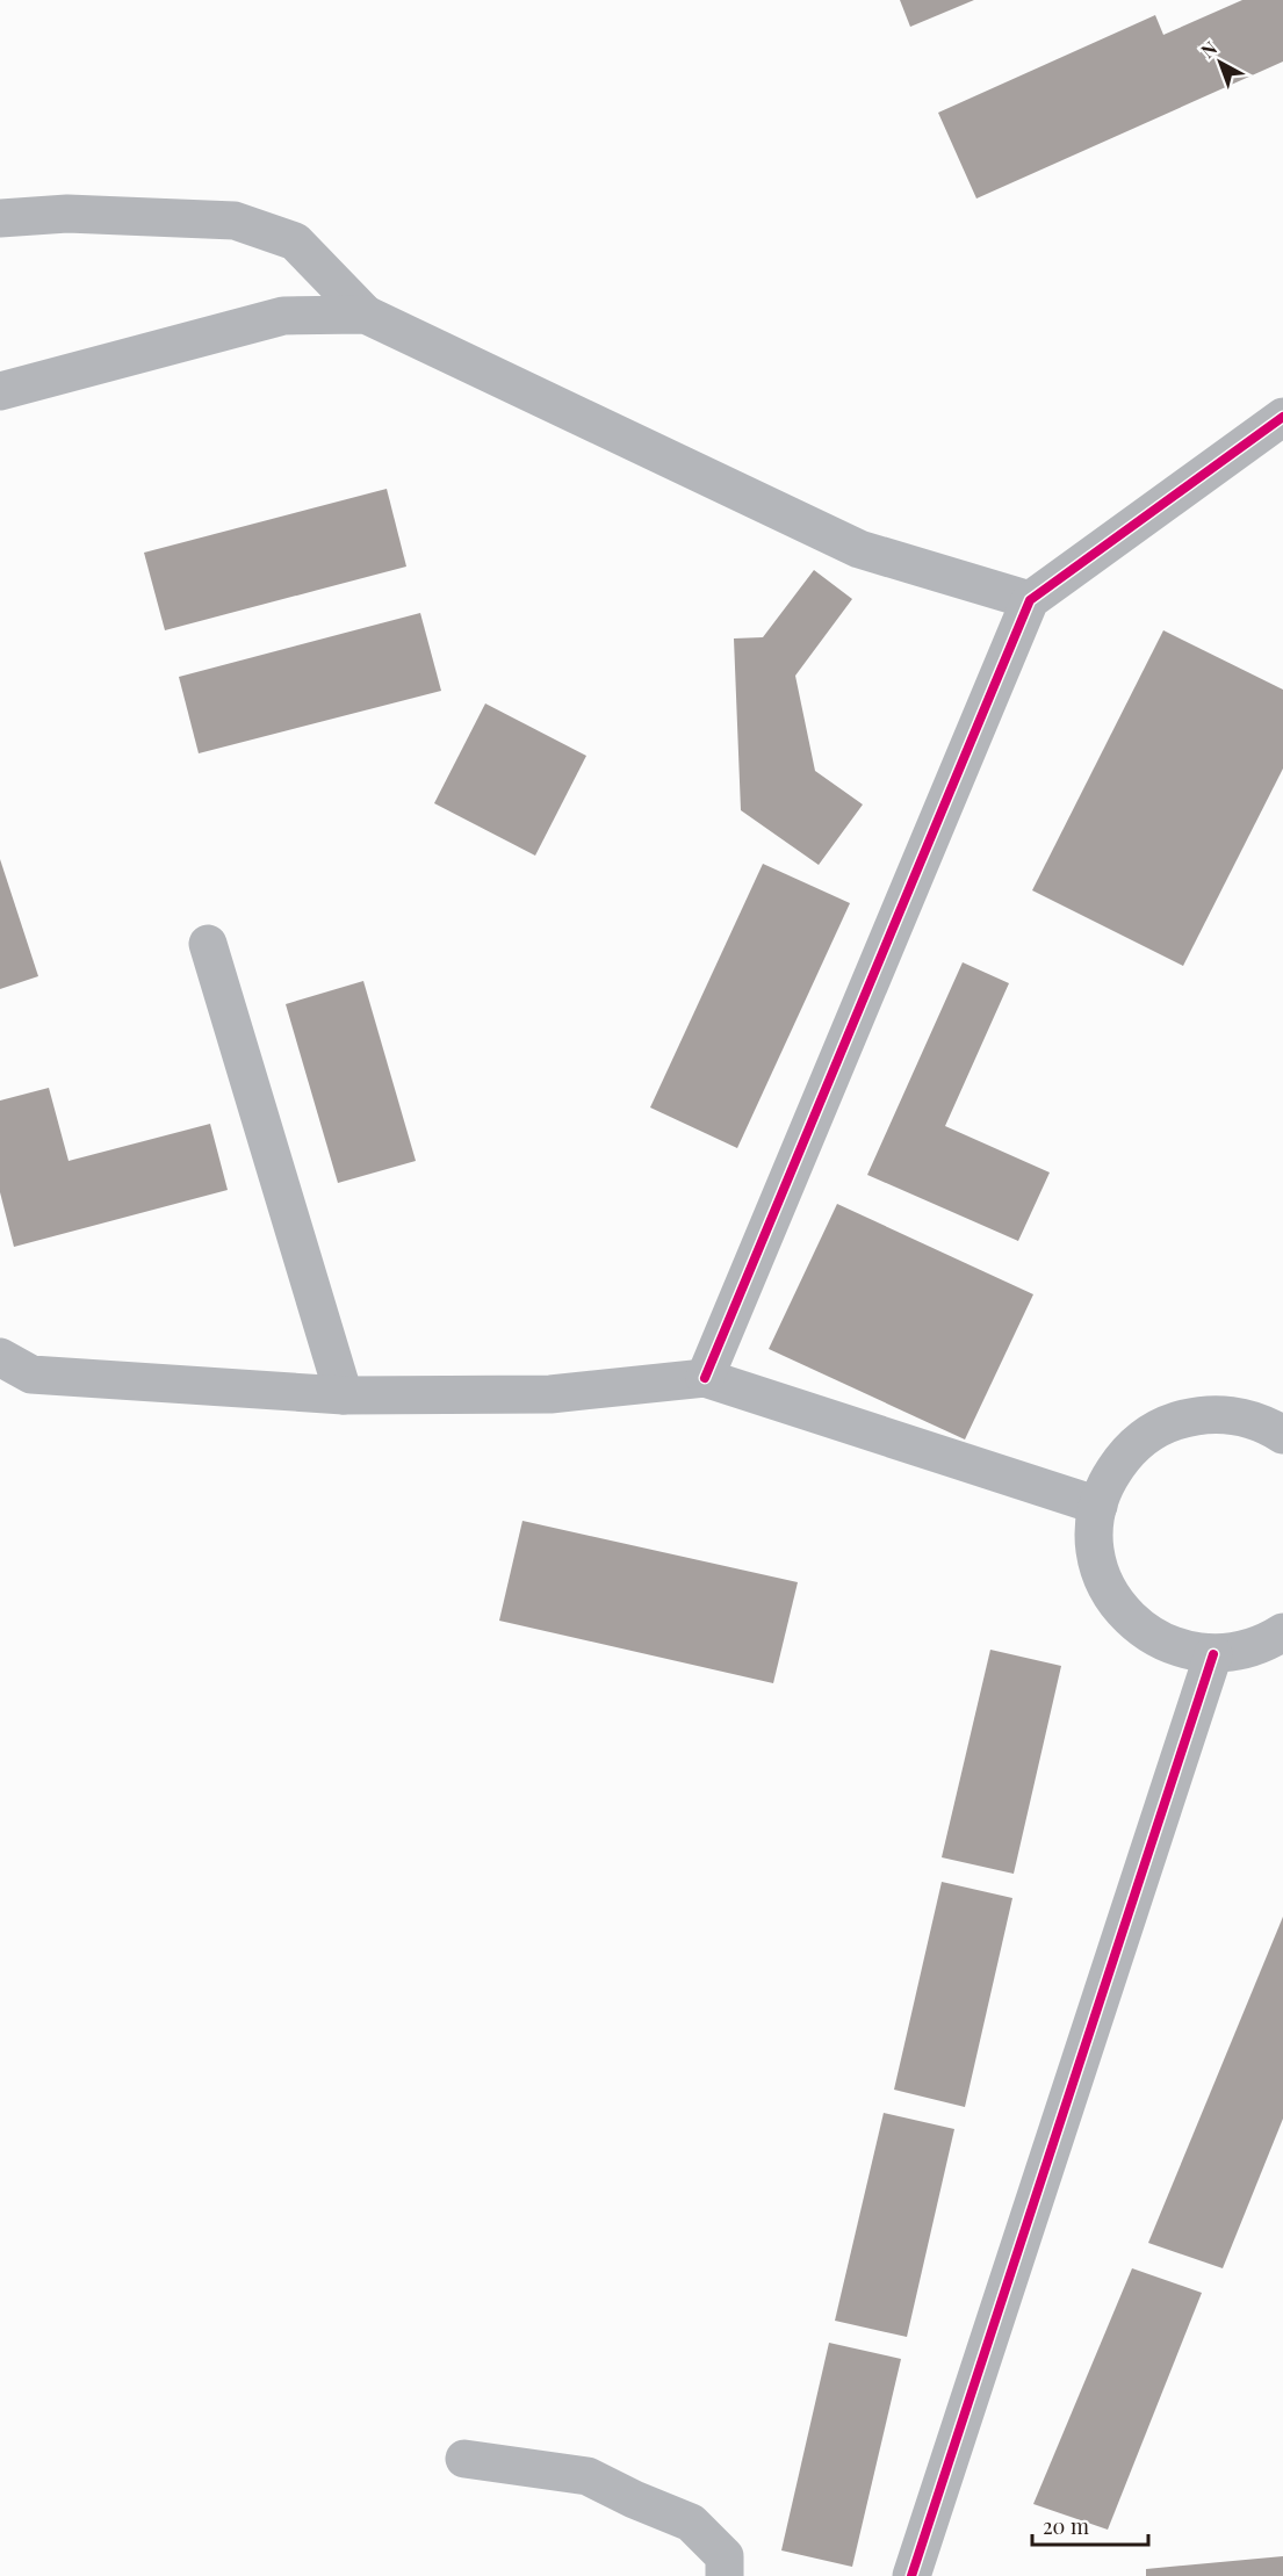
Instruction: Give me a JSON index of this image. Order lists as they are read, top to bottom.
{
  "scale_bar": "20 m",
  "north": "top left"
}
